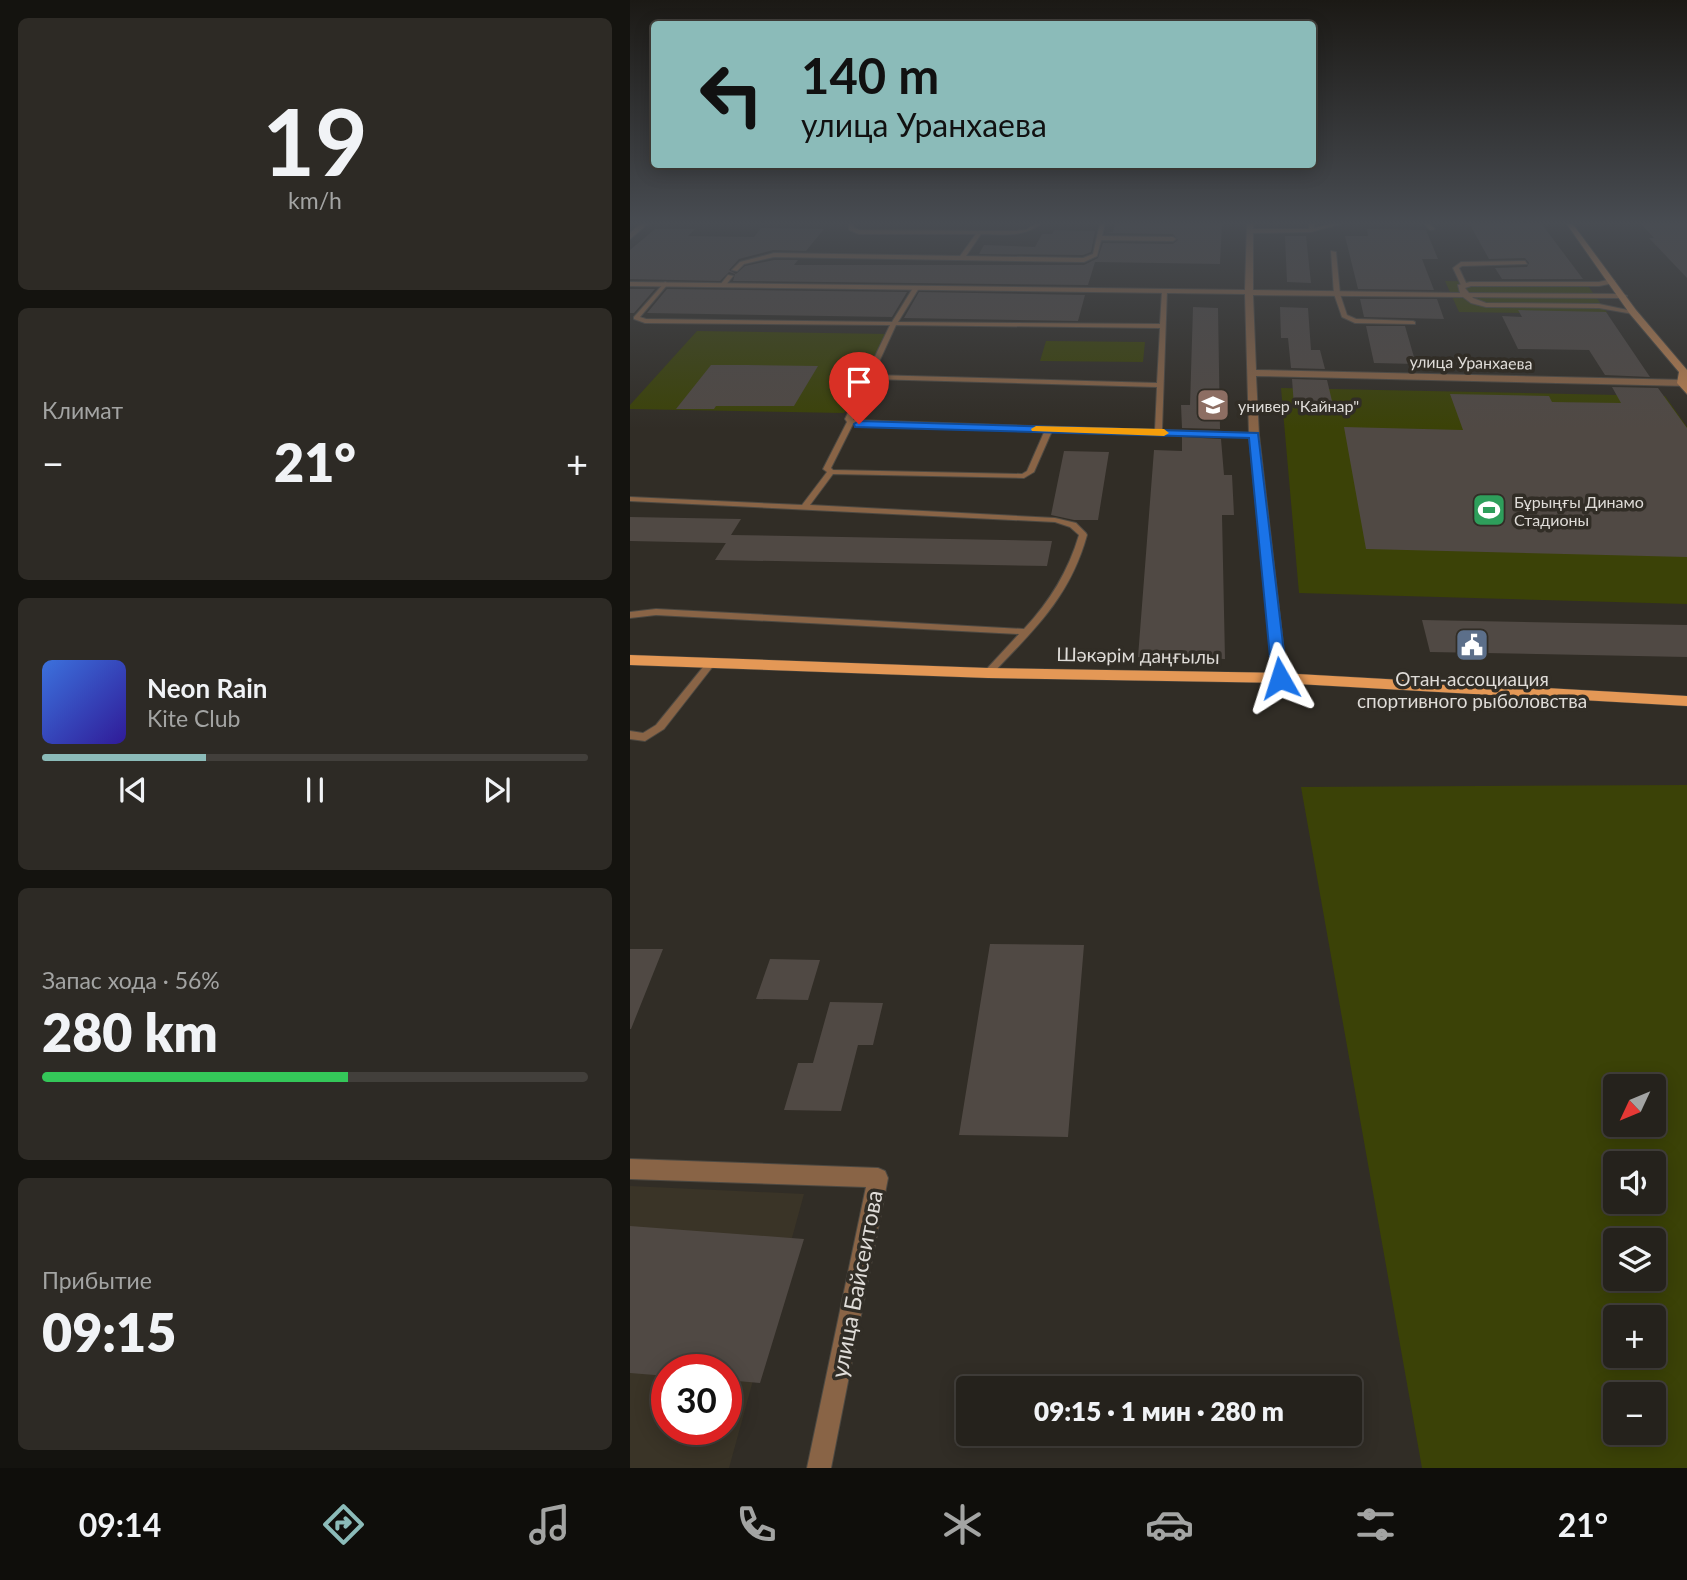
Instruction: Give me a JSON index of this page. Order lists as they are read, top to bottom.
{
  "streets": {
    "main road": ["Шәкәрім даңғылы"],
    "street": ["улица Уранхаева", "улица Байсеитова"]
  },
  "places": {
    "school or university": ["универ \"Кайнар\""],
    "sports": ["Бұрыңғы Динамо Стадионы"],
    "public building": ["Отан-ассоциация спортивного рыболовства"]
  },
  "north": "bottom left",
  "page": {
    "tile": [
      ["19", "km/h"],
      "Климат",
      ["Запас хода · 56%", "280 km"],
      ["Прибытие", "09:15"]
    ],
    "turn": ["140 m", "улица Уранхаева"],
    "heat": ["−", "21°", "+"],
    "song": ["Neon Rain", "Kite Club"],
    "map_buttons": ["+", "−"],
    "limit": "30",
    "trip": "09:15 · 1 мин · 280 m",
    "tabs": ["09:14", "21°"]
  }
}
